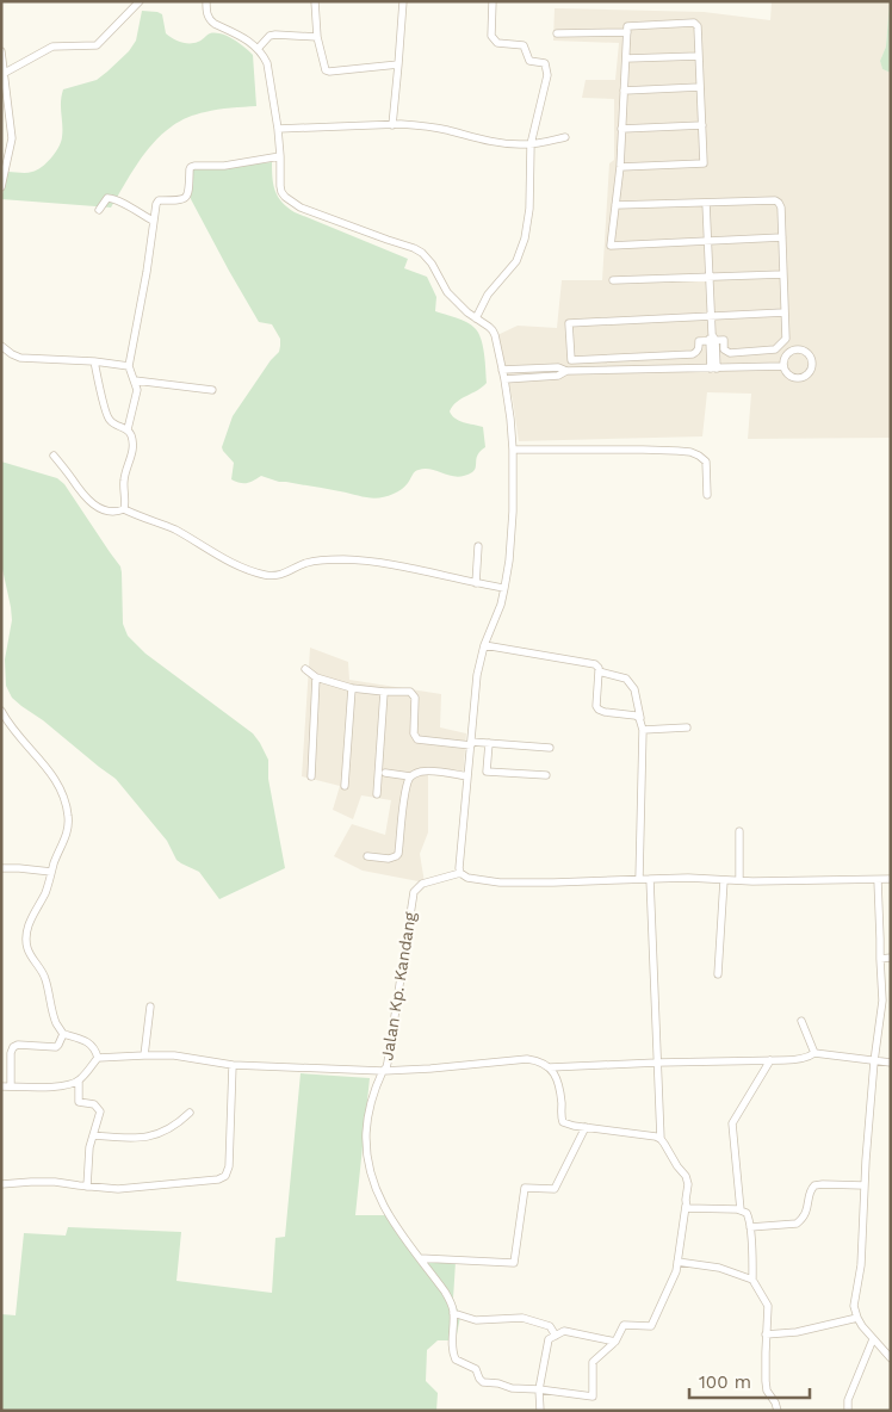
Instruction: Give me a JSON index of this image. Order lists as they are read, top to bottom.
{
  "streets": {
    "street": ["Jalan Kp. Kandang"]
  },
  "scale_bar": "100 m"
}
